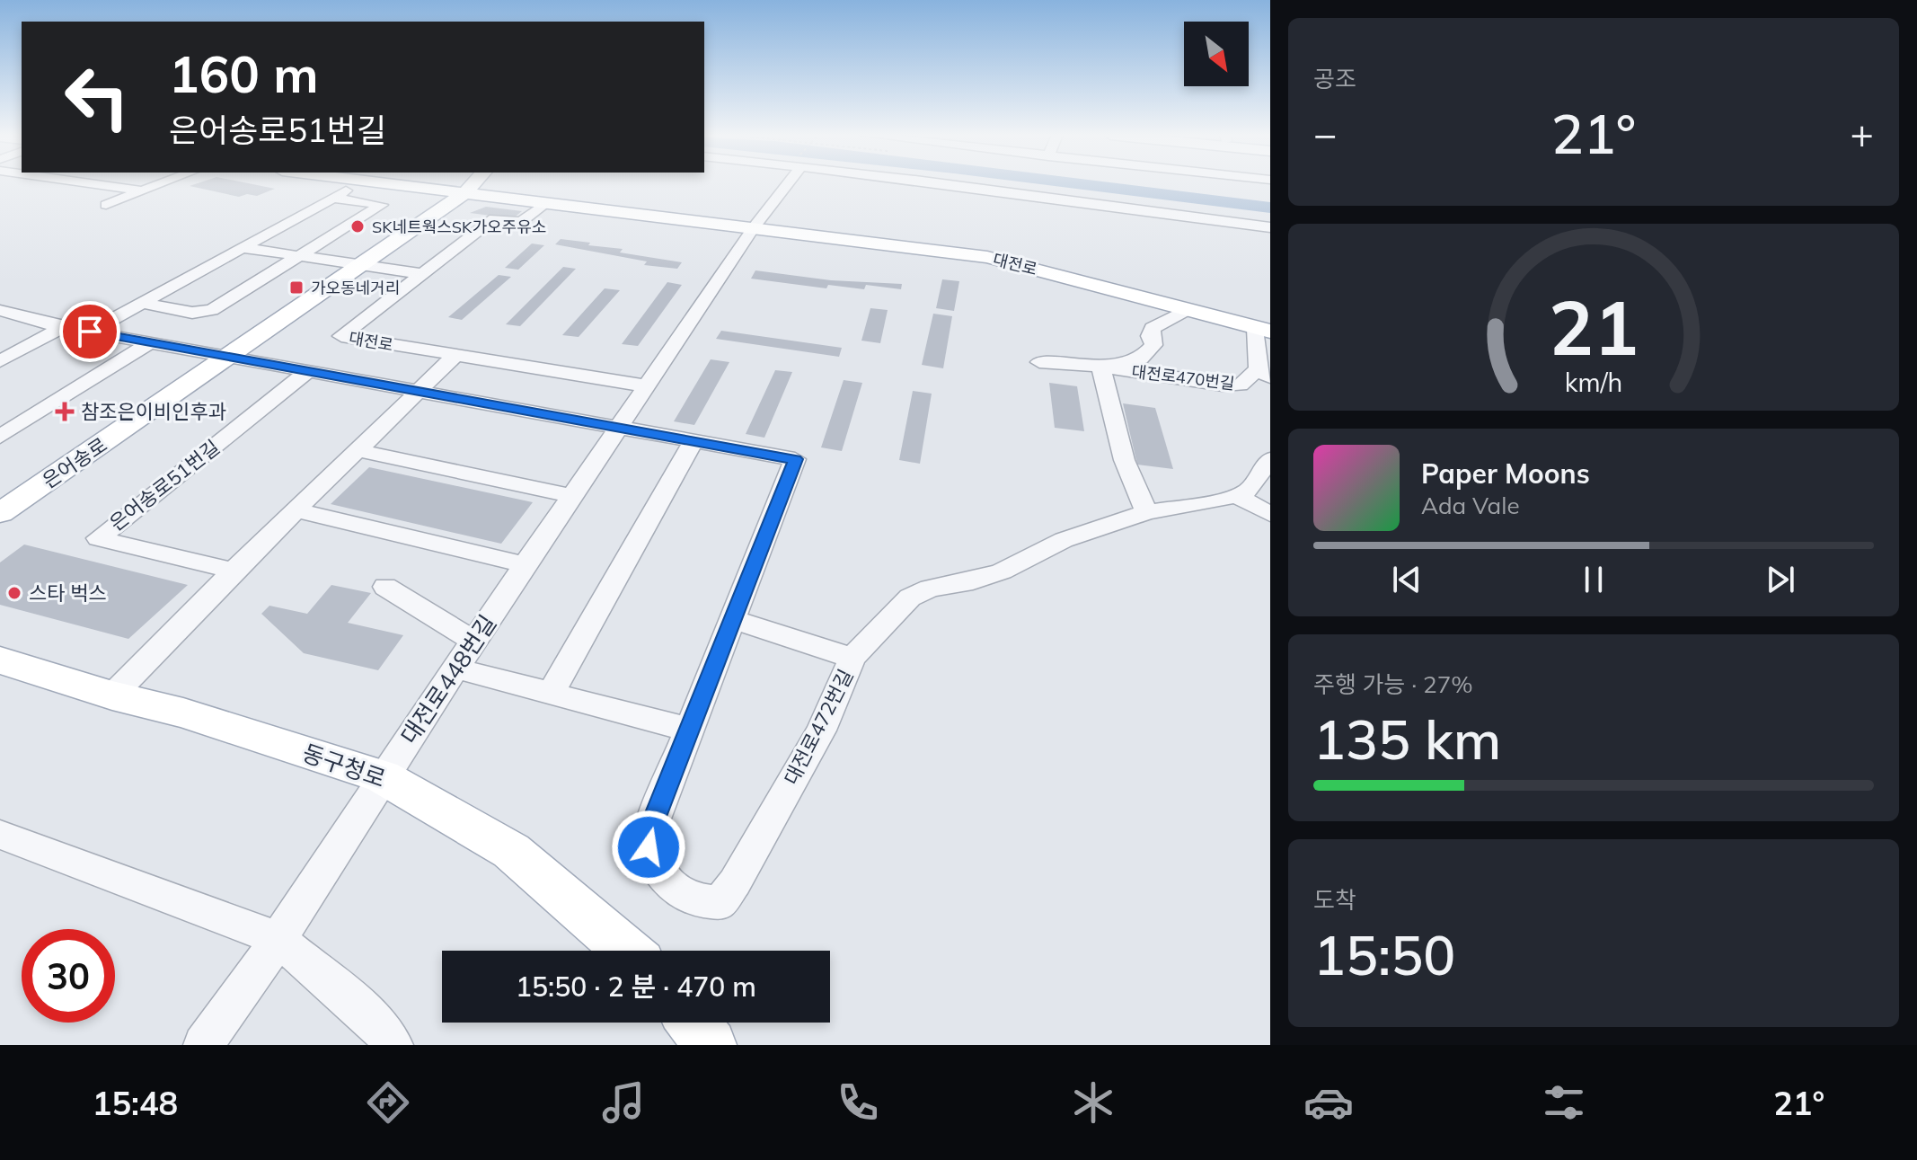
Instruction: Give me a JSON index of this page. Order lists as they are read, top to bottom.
{
  "streets": {
    "main road": ["대전로", "은어송로", "동구청로"],
    "street": [
      "대전로470번길",
      "은어송로51번길",
      "대전로448번길",
      "대전로472번길"
    ]
  },
  "crossings": [
    ["대전로", "대전로470번길"],
    ["대전로", "은어송로"],
    ["대전로", "대전로448번길"],
    ["대전로470번길", "대전로472번길"],
    ["대전로448번길", "동구청로"]
  ],
  "places": {
    "other": ["SK네트웍스SK가오주유소", "스타 벅스"],
    "transit": ["가오동네거리"],
    "health": ["참조은이비인후과"]
  },
  "north": "bottom right",
  "page": {
    "tile": [
      "공조",
      ["주행 가능 · 27%", "135 km"],
      ["도착", "15:50"]
    ],
    "turn": ["160 m", "은어송로51번길"],
    "heat": ["−", "21°", "+"],
    "song": ["Paper Moons", "Ada Vale"],
    "limit": "30",
    "trip": "15:50 · 2 분 · 470 m",
    "tabs": ["15:48", "21°"],
    "gauge": ["21", "km/h"]
  }
}
